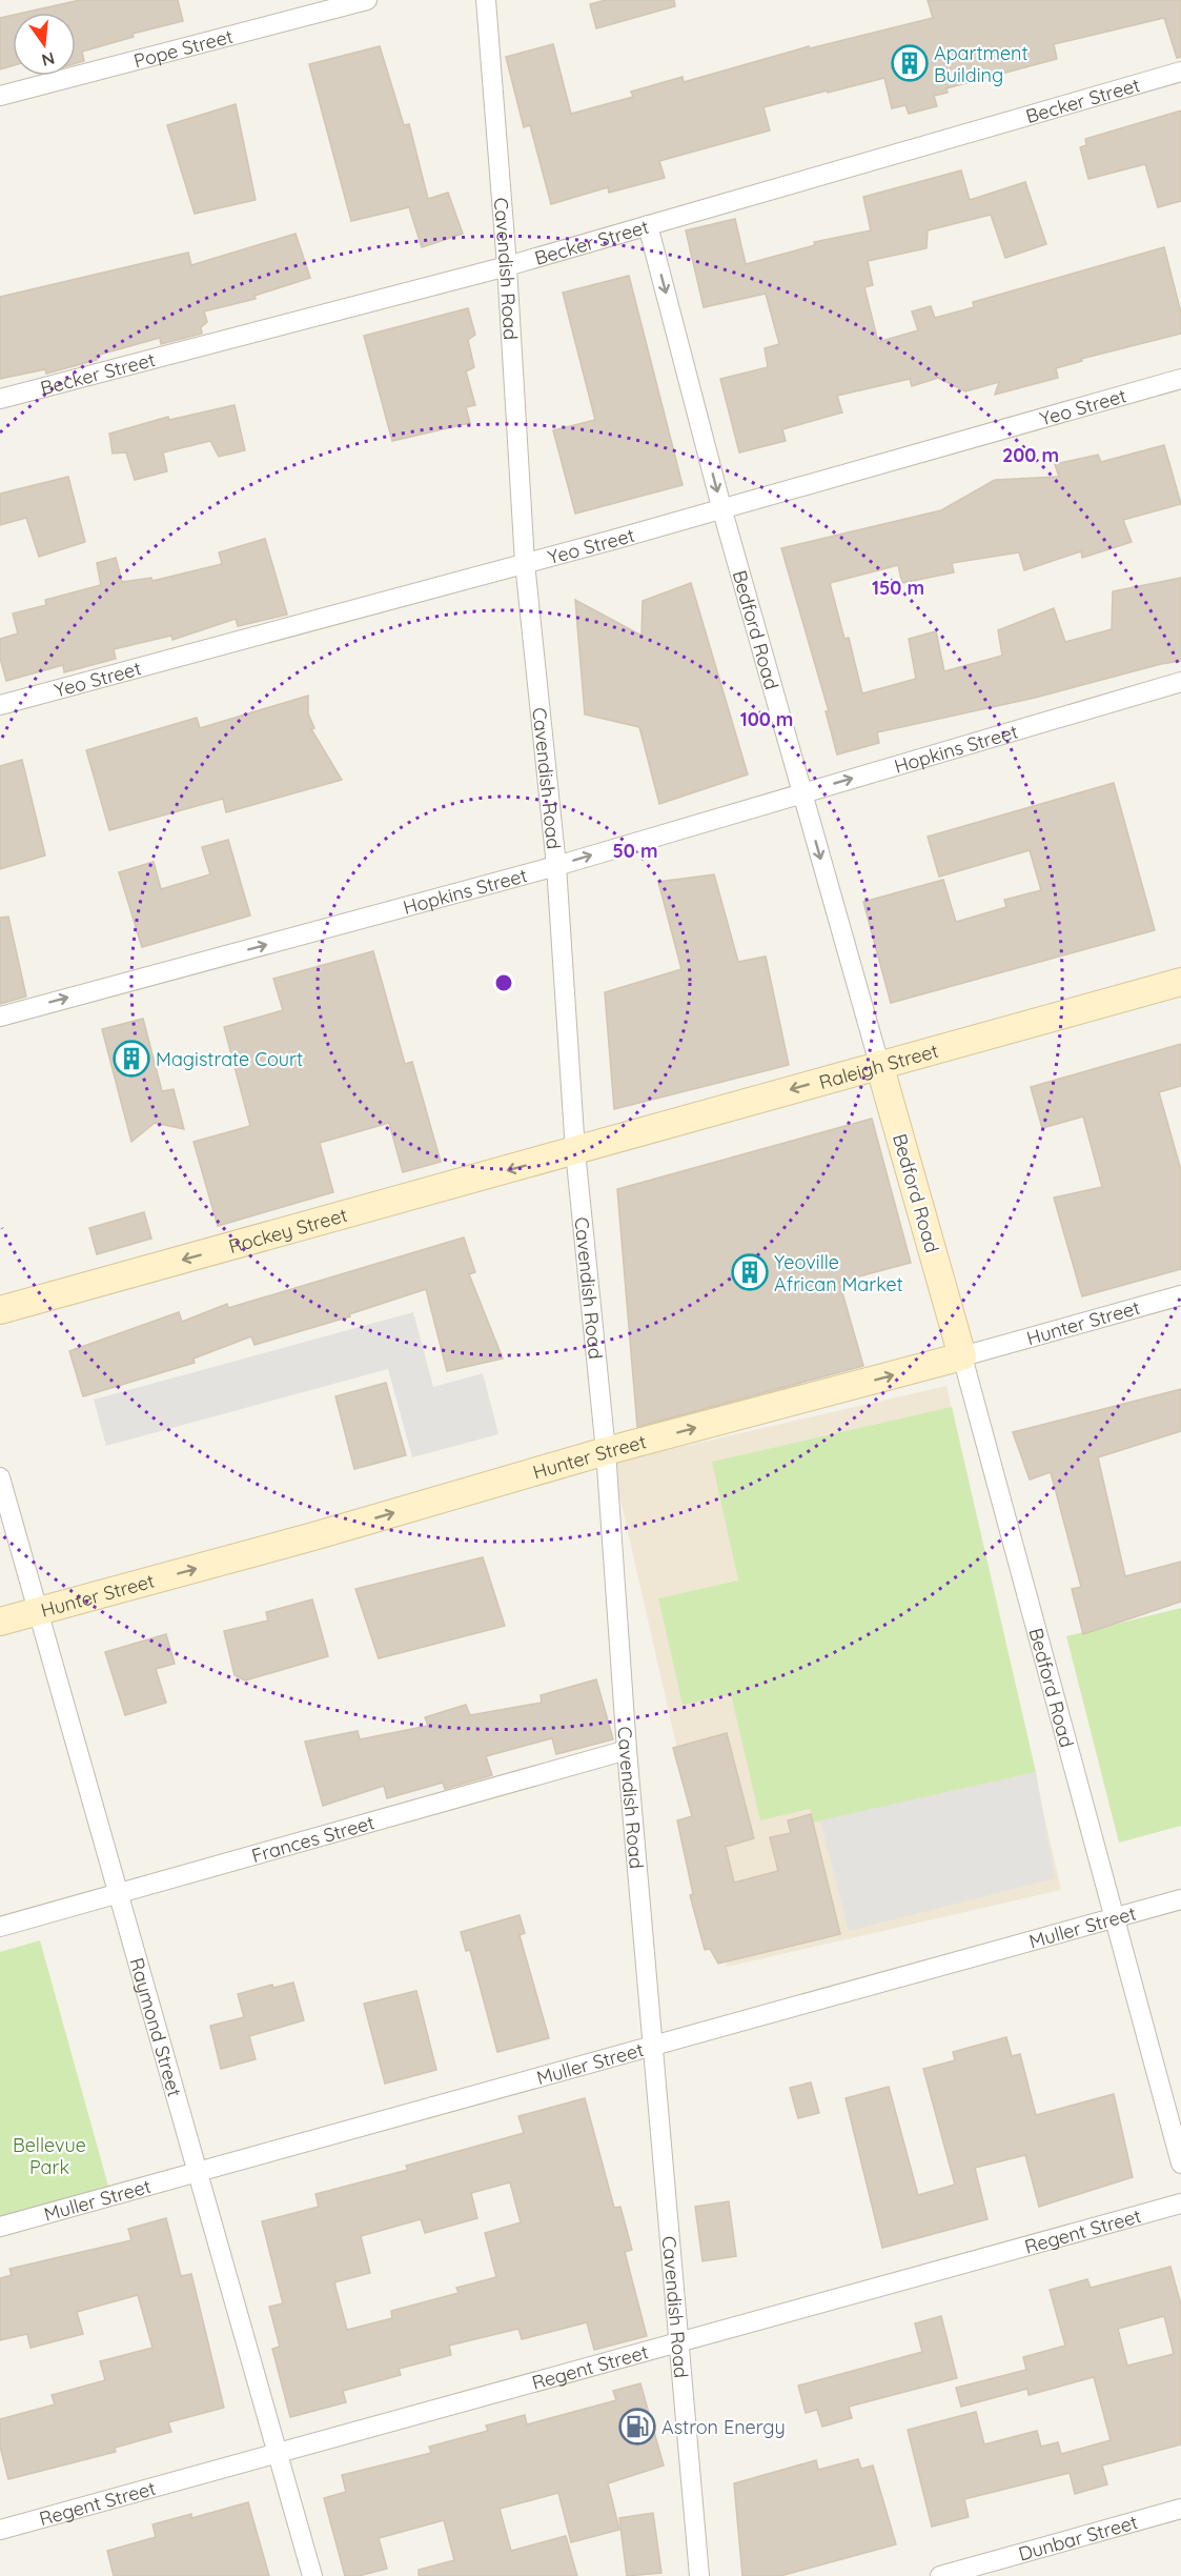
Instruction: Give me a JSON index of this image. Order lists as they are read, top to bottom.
{
  "streets": {
    "main road": [
      "Bedford Road",
      "Raleigh Street",
      "Rockey Street",
      "Hunter Street"
    ],
    "street": [
      "Pope Street",
      "Becker Street",
      "Cavendish Road",
      "Yeo Street",
      "Hopkins Street",
      "Frances Street",
      "Muller Street",
      "Raymond Street",
      "Regent Street",
      "Dunbar Street"
    ]
  },
  "crossings": [
    ["Becker Street", "Cavendish Road"],
    ["Becker Street", "Bedford Road"],
    ["Cavendish Road", "Yeo Street"],
    ["Cavendish Road", "Hopkins Street"],
    ["Cavendish Road", "Raleigh Street"],
    ["Cavendish Road", "Rockey Street"],
    ["Cavendish Road", "Hunter Street"],
    ["Cavendish Road", "Frances Street"],
    ["Cavendish Road", "Muller Street"],
    ["Cavendish Road", "Regent Street"],
    ["Yeo Street", "Bedford Road"],
    ["Bedford Road", "Hopkins Street"],
    ["Bedford Road", "Raleigh Street"],
    ["Bedford Road", "Hunter Street"],
    ["Bedford Road", "Muller Street"],
    ["Raleigh Street", "Rockey Street"],
    ["Hunter Street", "Raymond Street"],
    ["Frances Street", "Raymond Street"],
    ["Muller Street", "Raymond Street"],
    ["Raymond Street", "Regent Street"]
  ],
  "one_way": [
    "Hopkins Street",
    "Raleigh Street",
    "Rockey Street",
    "Hunter Street"
  ],
  "parks": ["Bellevue Park"],
  "places": {
    "building": ["Apartment Building", "Magistrate Court", "Yeoville African Market"],
    "fuel station": ["Astron Energy"]
  },
  "north": "bottom",
  "rings": [
    "200 m",
    "150 m",
    "100 m",
    "50 m"
  ]
}
